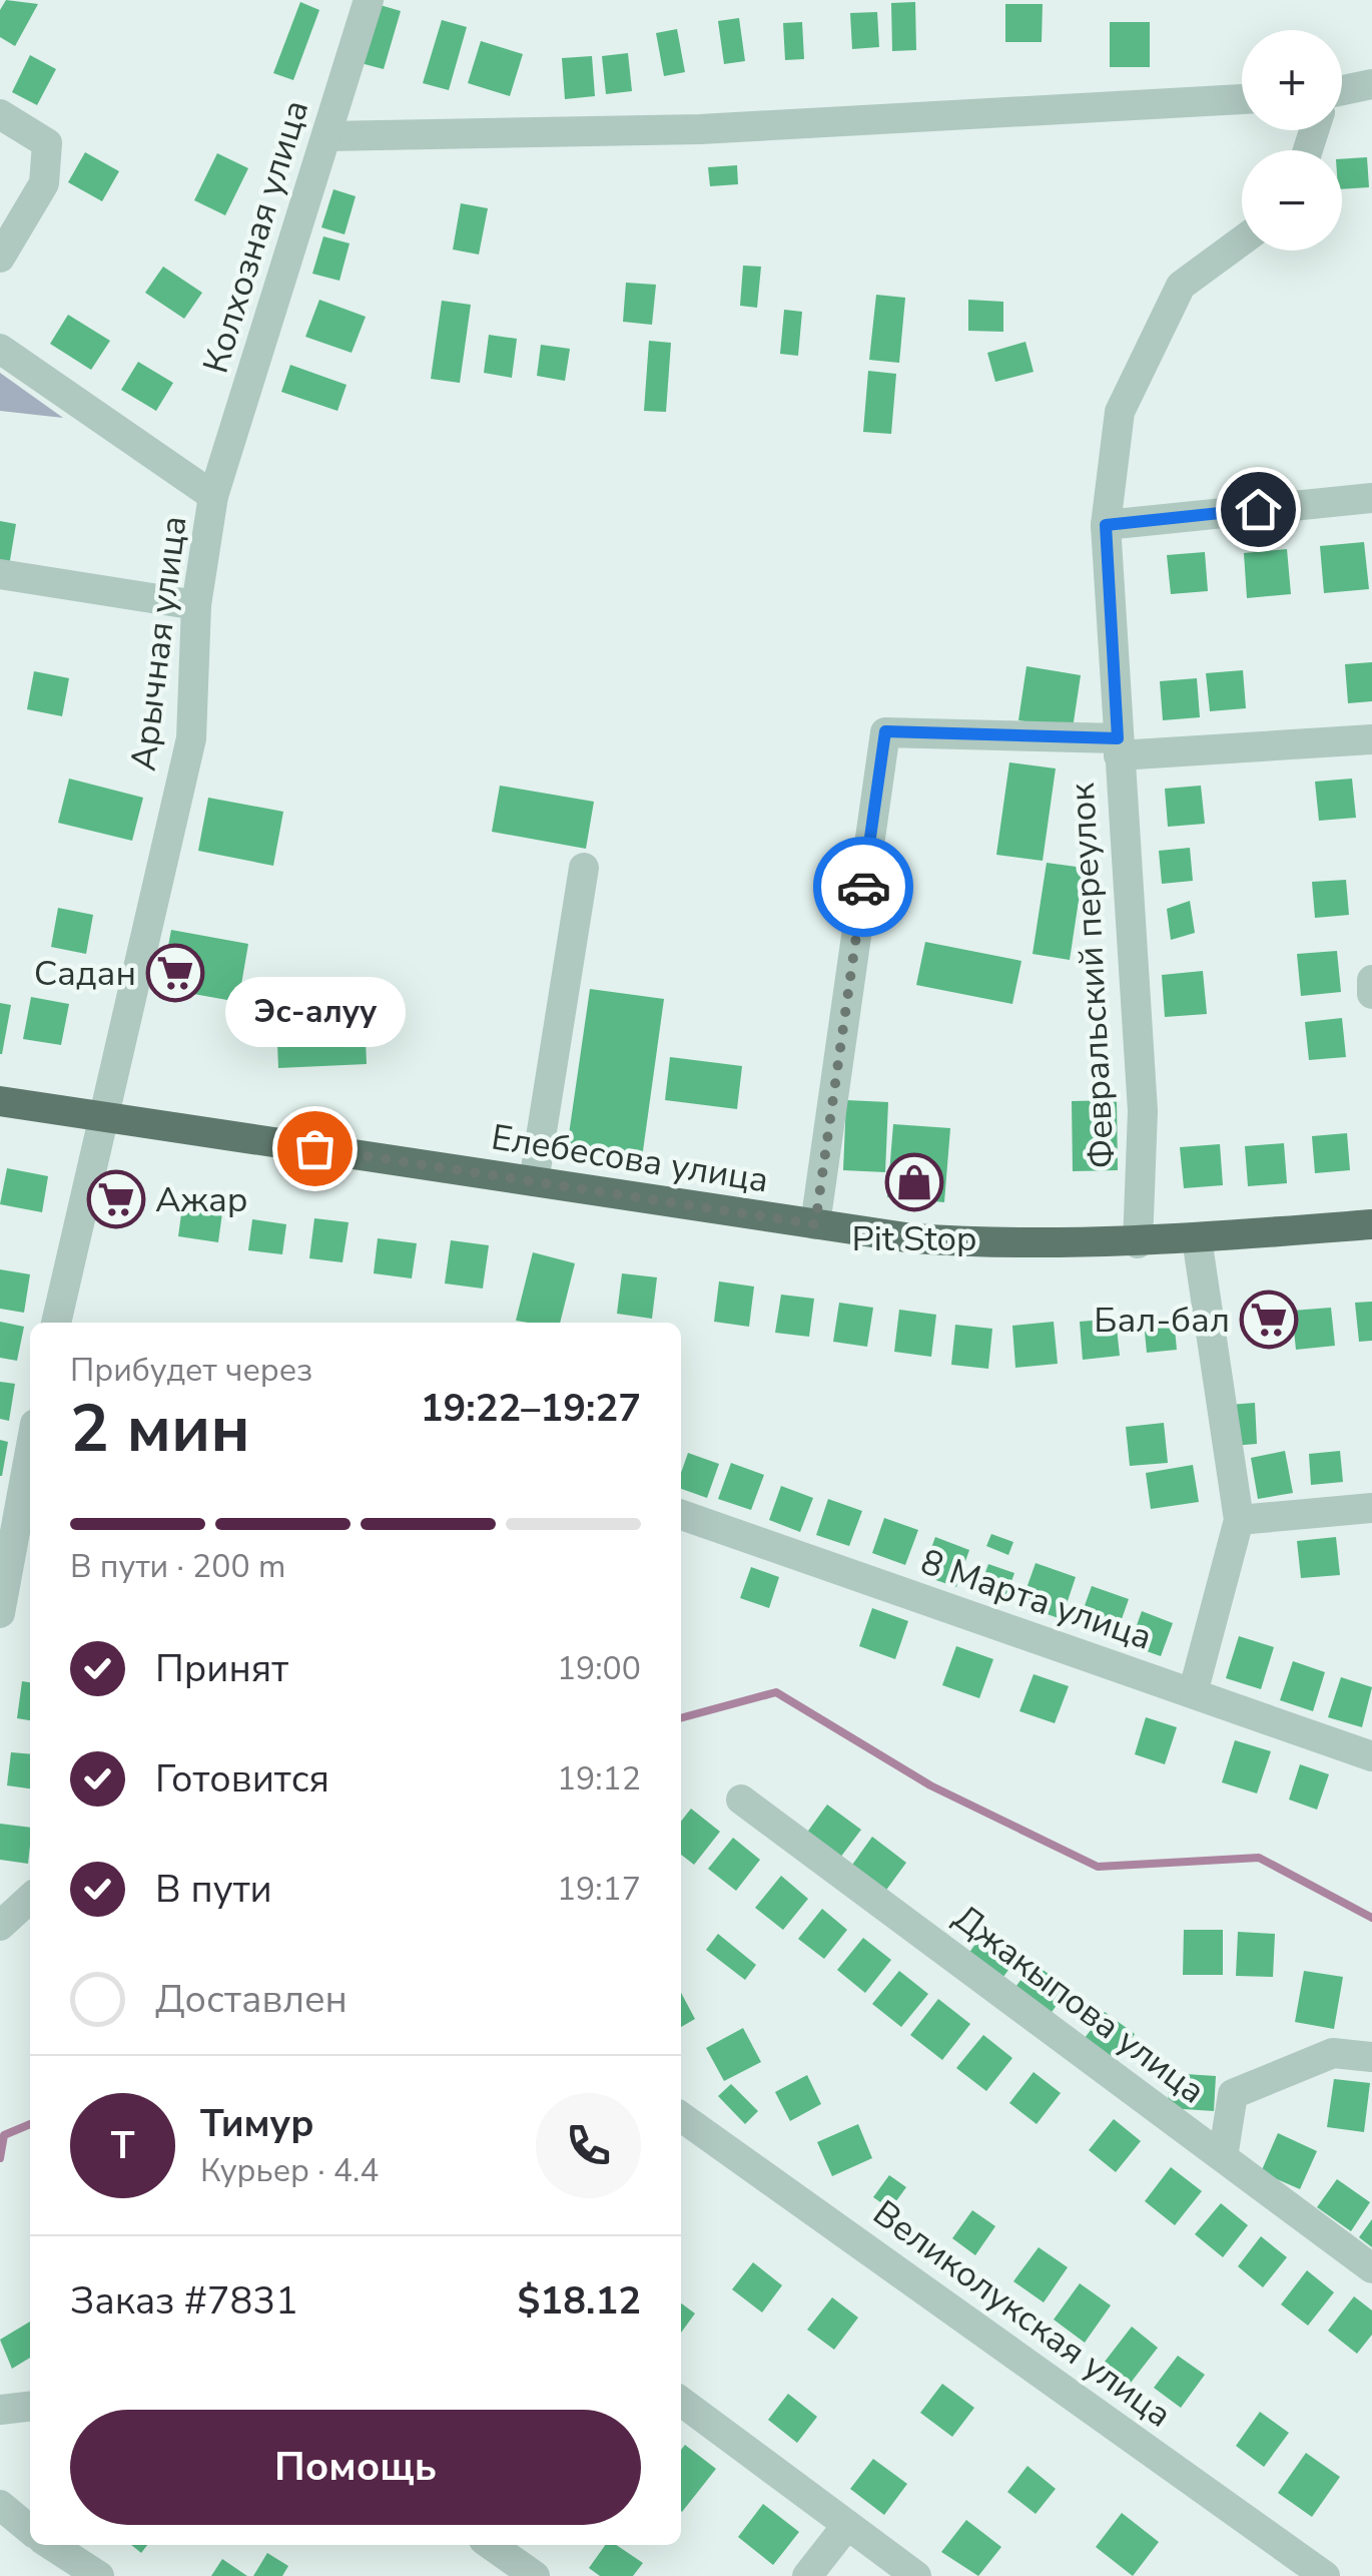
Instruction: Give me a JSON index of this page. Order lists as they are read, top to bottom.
{
  "streets": {
    "main road": ["Елебесова улица"],
    "street": [
      "Колхозная улица",
      "Арычная улица",
      "Февральский переулок",
      "8 Марта улица",
      "Джакыпова улица",
      "Великолукская улица"
    ]
  },
  "crossings": [
    ["Колхозная улица", "Арычная улица"],
    ["Арычная улица", "Елебесова улица"],
    ["Февральский переулок", "Елебесова улица"]
  ],
  "places": {
    "supermarket": ["Садан", "Ажар", "Бал-бал"],
    "other": ["Эс-алуу"],
    "shop": ["Pit Stop"]
  },
  "page": {
    "map_buttons": ["+", "−"],
    "bubble": "Эс-алуу",
    "heading": ["2 мин", "Прибудет через", "19:22–19:27"],
    "panel": [
      "Тимур",
      "Курьер · 4.4",
      "Заказ #7831",
      "$18.12"
    ],
    "bar": "В пути · 200 m",
    "list": [
      ["Принят", "19:00"],
      ["Готовится", "19:12"],
      ["В пути", "19:17"],
      "Доставлен"
    ],
    "round": "Т",
    "buttons": "Помощь"
  }
}
